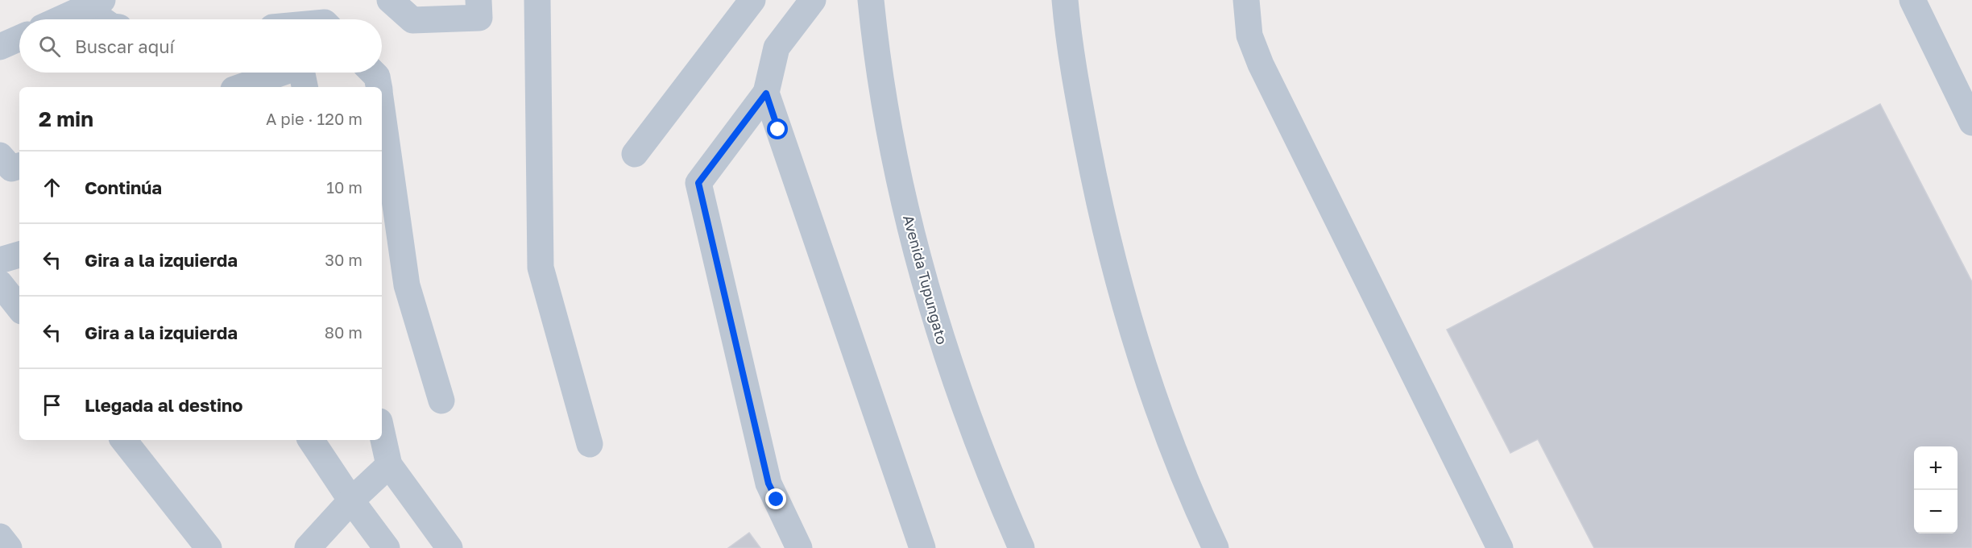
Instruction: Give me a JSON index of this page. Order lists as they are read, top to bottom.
{
  "streets": {
    "street": ["Avenida Tupungato"]
  },
  "page": {
    "search": "Buscar aquí",
    "heading": ["2 min", "A pie · 120 m"],
    "list": [
      ["Continúa", "10 m"],
      ["Gira a la izquierda", "30 m"],
      ["Gira a la izquierda", "80 m"],
      "Llegada al destino"
    ],
    "map_buttons": ["+", "−"]
  }
}
